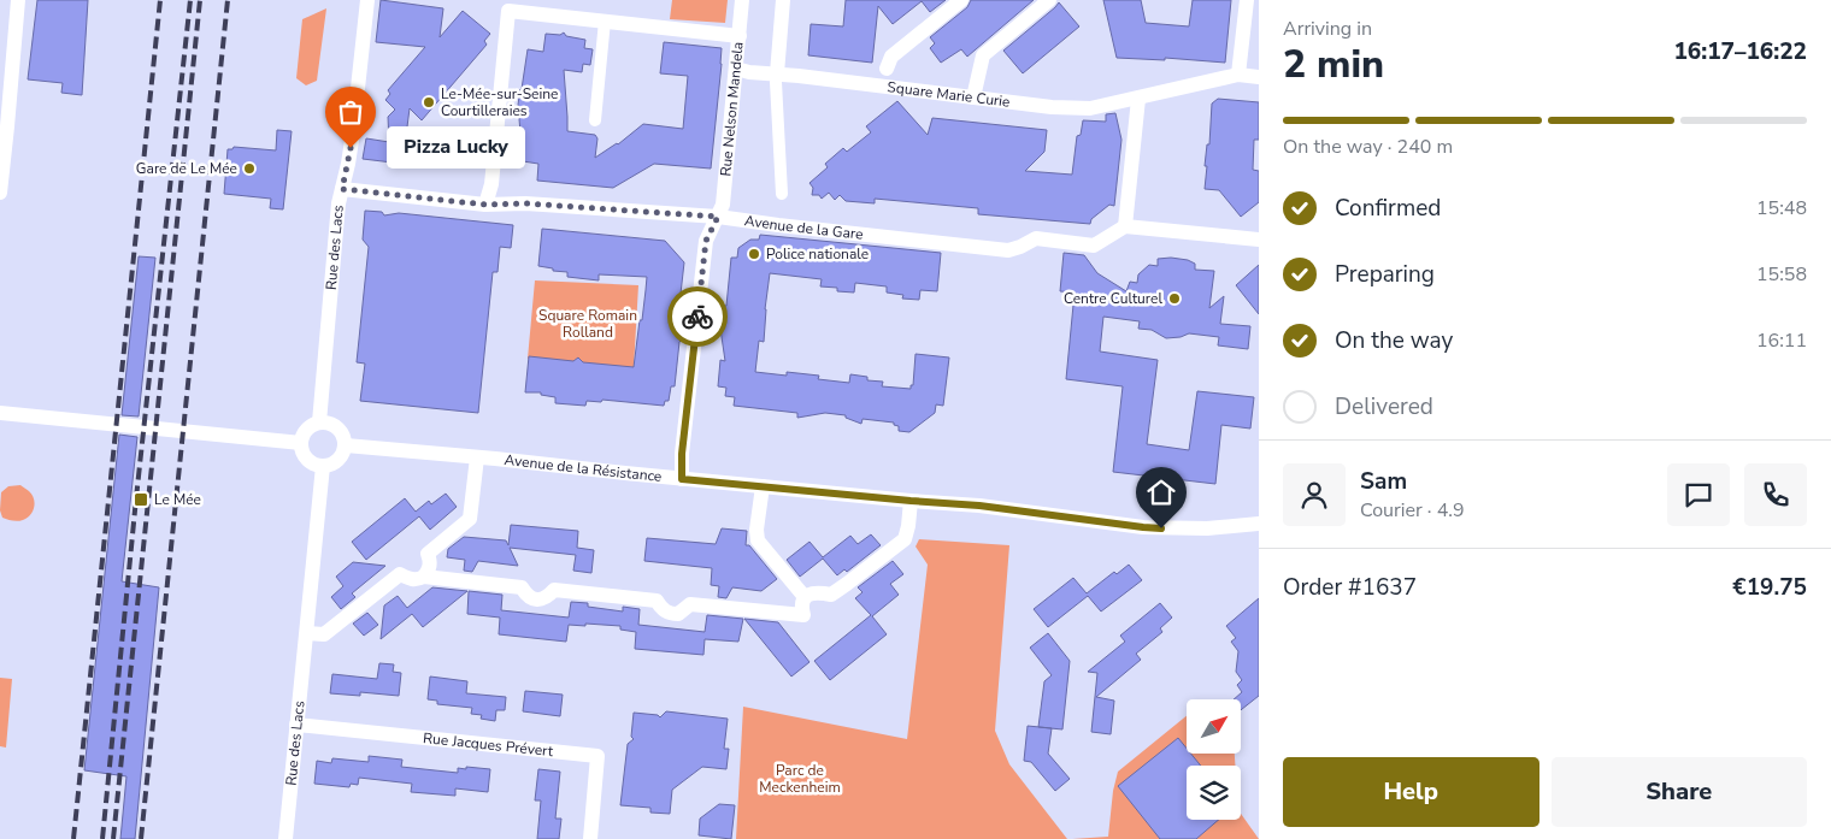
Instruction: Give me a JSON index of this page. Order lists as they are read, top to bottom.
{
  "streets": {
    "street": [
      "Square Marie Curie",
      "Rue Nelson Mandela",
      "Avenue de la Gare",
      "Rue des Lacs",
      "Avenue de la Résistance",
      "Rue Jacques Prévert"
    ]
  },
  "crossings": [
    ["Square Marie Curie", "Rue Nelson Mandela"],
    ["Rue Nelson Mandela", "Avenue de la Gare"],
    ["Rue Nelson Mandela", "Avenue de la Résistance"],
    ["Avenue de la Gare", "Rue des Lacs"],
    ["Rue des Lacs", "Avenue de la Résistance"],
    ["Rue des Lacs", "Rue Jacques Prévert"]
  ],
  "parks": ["Square Romain Rolland", "Parc de Meckenheim"],
  "places": {
    "other": [
      "Le-Mée-sur-Seine Courtilleraies",
      "Pizza Lucky",
      "Gare de Le Mée",
      "Police nationale",
      "Centre Culturel"
    ],
    "transit": ["Le Mée"]
  },
  "north": "top right",
  "page": {
    "heading": ["2 min", "Arriving in", "16:17–16:22"],
    "panel": [
      "Sam",
      "Courier · 4.9",
      "Order #1637",
      "€19.75"
    ],
    "bar": "On the way · 240 m",
    "bubble": "Pizza Lucky",
    "list": [
      ["Confirmed", "15:48"],
      ["Preparing", "15:58"],
      ["On the way", "16:11"],
      "Delivered"
    ],
    "buttons": ["Help", "Share"]
  }
}
